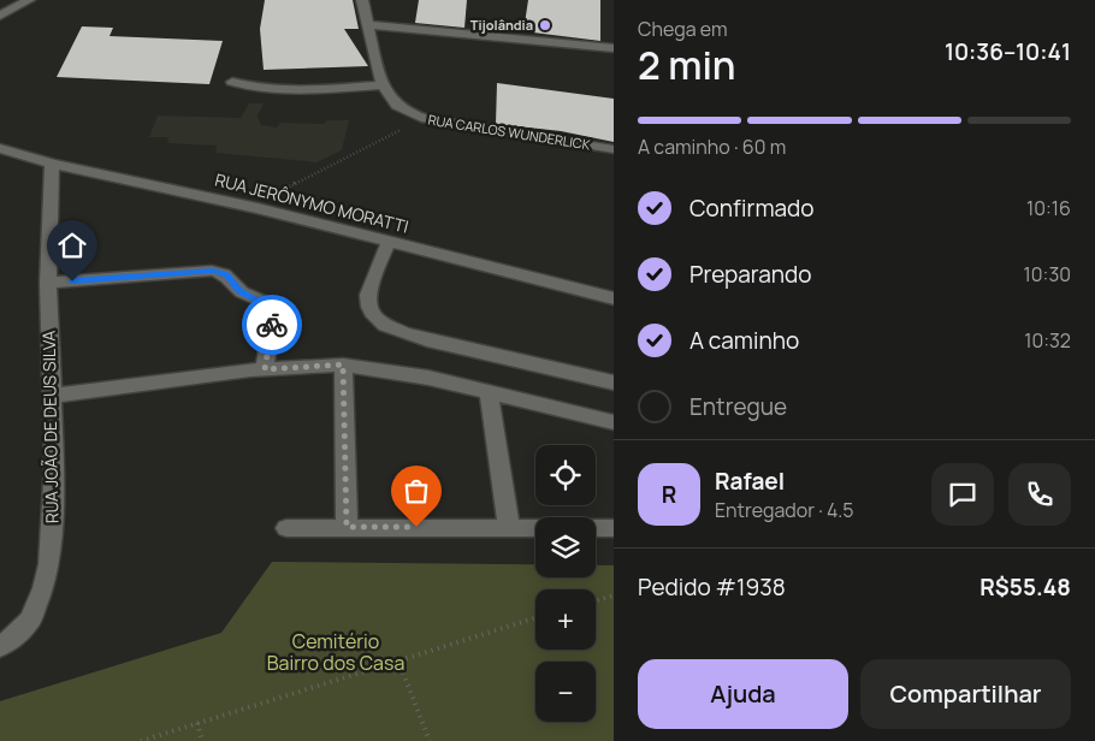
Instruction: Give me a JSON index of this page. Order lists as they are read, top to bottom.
{
  "streets": {
    "street": ["RUA CARLOS WUNDERLICK", "RUA JERÔNYMO MORATTI", "RUA JOÃO DE DEUS SILVA"]
  },
  "crossings": [
    ["RUA JERÔNYMO MORATTI", "RUA JOÃO DE DEUS SILVA"]
  ],
  "parks": ["Cemitério Bairro dos Casa"],
  "places": ["Tijolândia"],
  "page": {
    "heading": ["2 min", "Chega em", "10:36–10:41"],
    "panel": [
      "Rafael",
      "Entregador · 4.5",
      "Pedido #1938",
      "R$55.48"
    ],
    "bar": "A caminho · 60 m",
    "list": [
      ["Confirmado", "10:16"],
      ["Preparando", "10:30"],
      ["A caminho", "10:32"],
      "Entregue"
    ],
    "map_buttons": ["+", "−"],
    "round": "R",
    "buttons": ["Ajuda", "Compartilhar"]
  }
}
